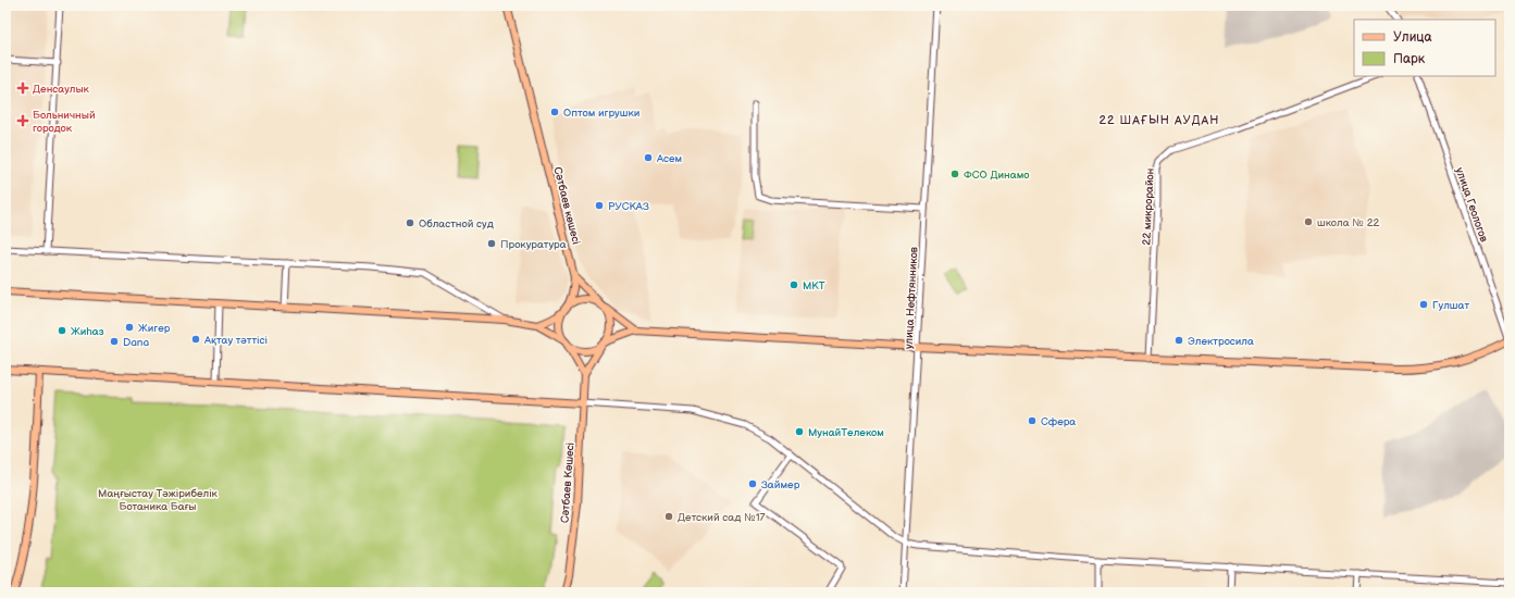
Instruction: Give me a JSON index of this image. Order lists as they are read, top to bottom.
{
  "streets": {
    "main road": ["Сәтбаев көшесі", "Сәтбаев Көшесі"],
    "street": ["улица Геологов", "22 микрорайон", "улица Нефтянников"]
  },
  "crossings": [
    ["Сәтбаев көшесі", "Сәтбаев Көшесі"]
  ],
  "districts": ["22 ШАҒЫН АУДАН"],
  "parks": ["Маңғыстау Тәжірибелік Ботаника Бағы"],
  "places": {
    "health": ["Денсаулык", "Больничный городок"],
    "other": [
      "Оптом игрушки",
      "Асем",
      "ФСО Динамо",
      "РУСКАЗ",
      "школа № 22",
      "Областной суд",
      "Прокуратура",
      "МКТ",
      "Гулшат",
      "Жигер",
      "Жиhаз",
      "Ақтау тәттісі",
      "Электросила",
      "Dana",
      "Сфера",
      "МунайТелеком",
      "Займер",
      "Детский сад №17"
    ]
  },
  "legend": ["Улица", "Парк"]
}
